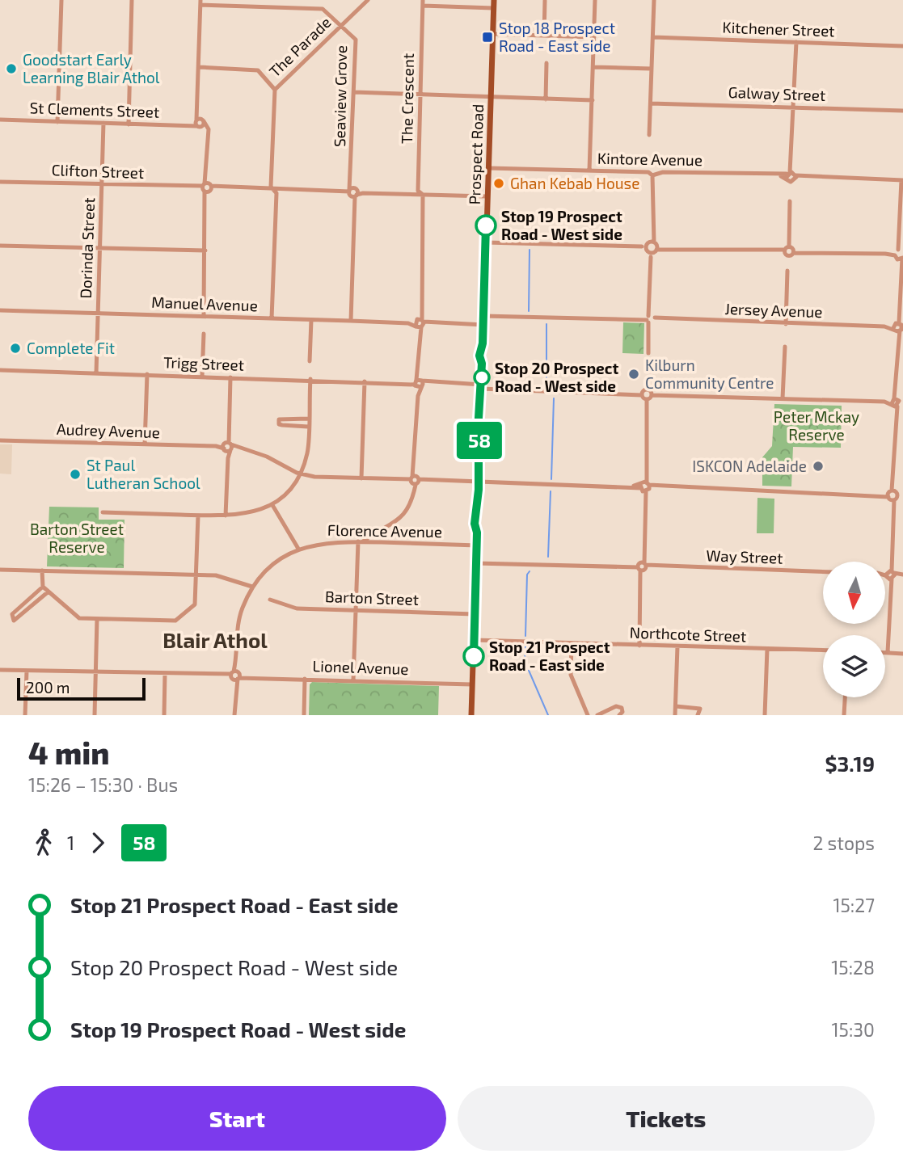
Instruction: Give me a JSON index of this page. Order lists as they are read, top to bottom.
{
  "streets": {
    "main road": ["Prospect Road"],
    "street": [
      "Kitchener Street",
      "The Parade",
      "Galway Street",
      "Seaview Grove",
      "The Crescent",
      "St Clements Street",
      "Kintore Avenue",
      "Clifton Street",
      "Dorinda Street",
      "Manuel Avenue",
      "Jersey Avenue",
      "Trigg Street",
      "Audrey Avenue",
      "Florence Avenue",
      "Way Street",
      "Barton Street",
      "Northcote Street",
      "Lionel Avenue"
    ]
  },
  "crossings": [
    ["The Parade", "Seaview Grove"],
    ["The Parade", "Clifton Street"],
    ["The Parade", "Manuel Avenue"],
    ["Seaview Grove", "Clifton Street"],
    ["Seaview Grove", "Manuel Avenue"],
    ["The Crescent", "Clifton Street"],
    ["St Clements Street", "Dorinda Street"],
    ["Prospect Road", "Kintore Avenue"],
    ["Prospect Road", "Clifton Street"],
    ["Prospect Road", "Manuel Avenue"],
    ["Prospect Road", "Jersey Avenue"],
    ["Prospect Road", "Trigg Street"],
    ["Prospect Road", "Audrey Avenue"],
    ["Prospect Road", "Florence Avenue"],
    ["Prospect Road", "Way Street"],
    ["Prospect Road", "Barton Street"],
    ["Prospect Road", "Northcote Street"],
    ["Prospect Road", "Lionel Avenue"],
    ["Clifton Street", "Dorinda Street"],
    ["Dorinda Street", "Manuel Avenue"],
    ["Dorinda Street", "Trigg Street"],
    ["Florence Avenue", "Lionel Avenue"]
  ],
  "districts": ["Blair Athol"],
  "parks": ["Peter Mckay Reserve", "Barton Street Reserve"],
  "places": {
    "transit": ["Stop 18 Prospect Road - East side"],
    "other": [
      "Goodstart Early Learning Blair Athol",
      "Ghan Kebab House",
      "Stop 19 Prospect Road - West side",
      "Complete Fit",
      "Kilburn Community Centre",
      "Stop 20 Prospect Road - West side",
      "ISKCON Adelaide",
      "St Paul Lutheran School",
      "Stop 21 Prospect Road - East side"
    ]
  },
  "lines": ["bus line 58"],
  "scale_bar": "200 m",
  "north": "bottom",
  "page": {
    "on_map": "58",
    "scale": "200 m",
    "heading": ["4 min", "15:26 – 15:30 · Bus", "$3.19"],
    "legs": ["1", "58", "2 stops"],
    "list": [
      {
        "name": "Stop 21 Prospect Road - East side",
        "value": "15:27"
      },
      {
        "name": "Stop 20 Prospect Road - West side",
        "value": "15:28"
      },
      {
        "name": "Stop 19 Prospect Road - West side",
        "value": "15:30"
      }
    ],
    "buttons": ["Start", "Tickets"]
  }
}
